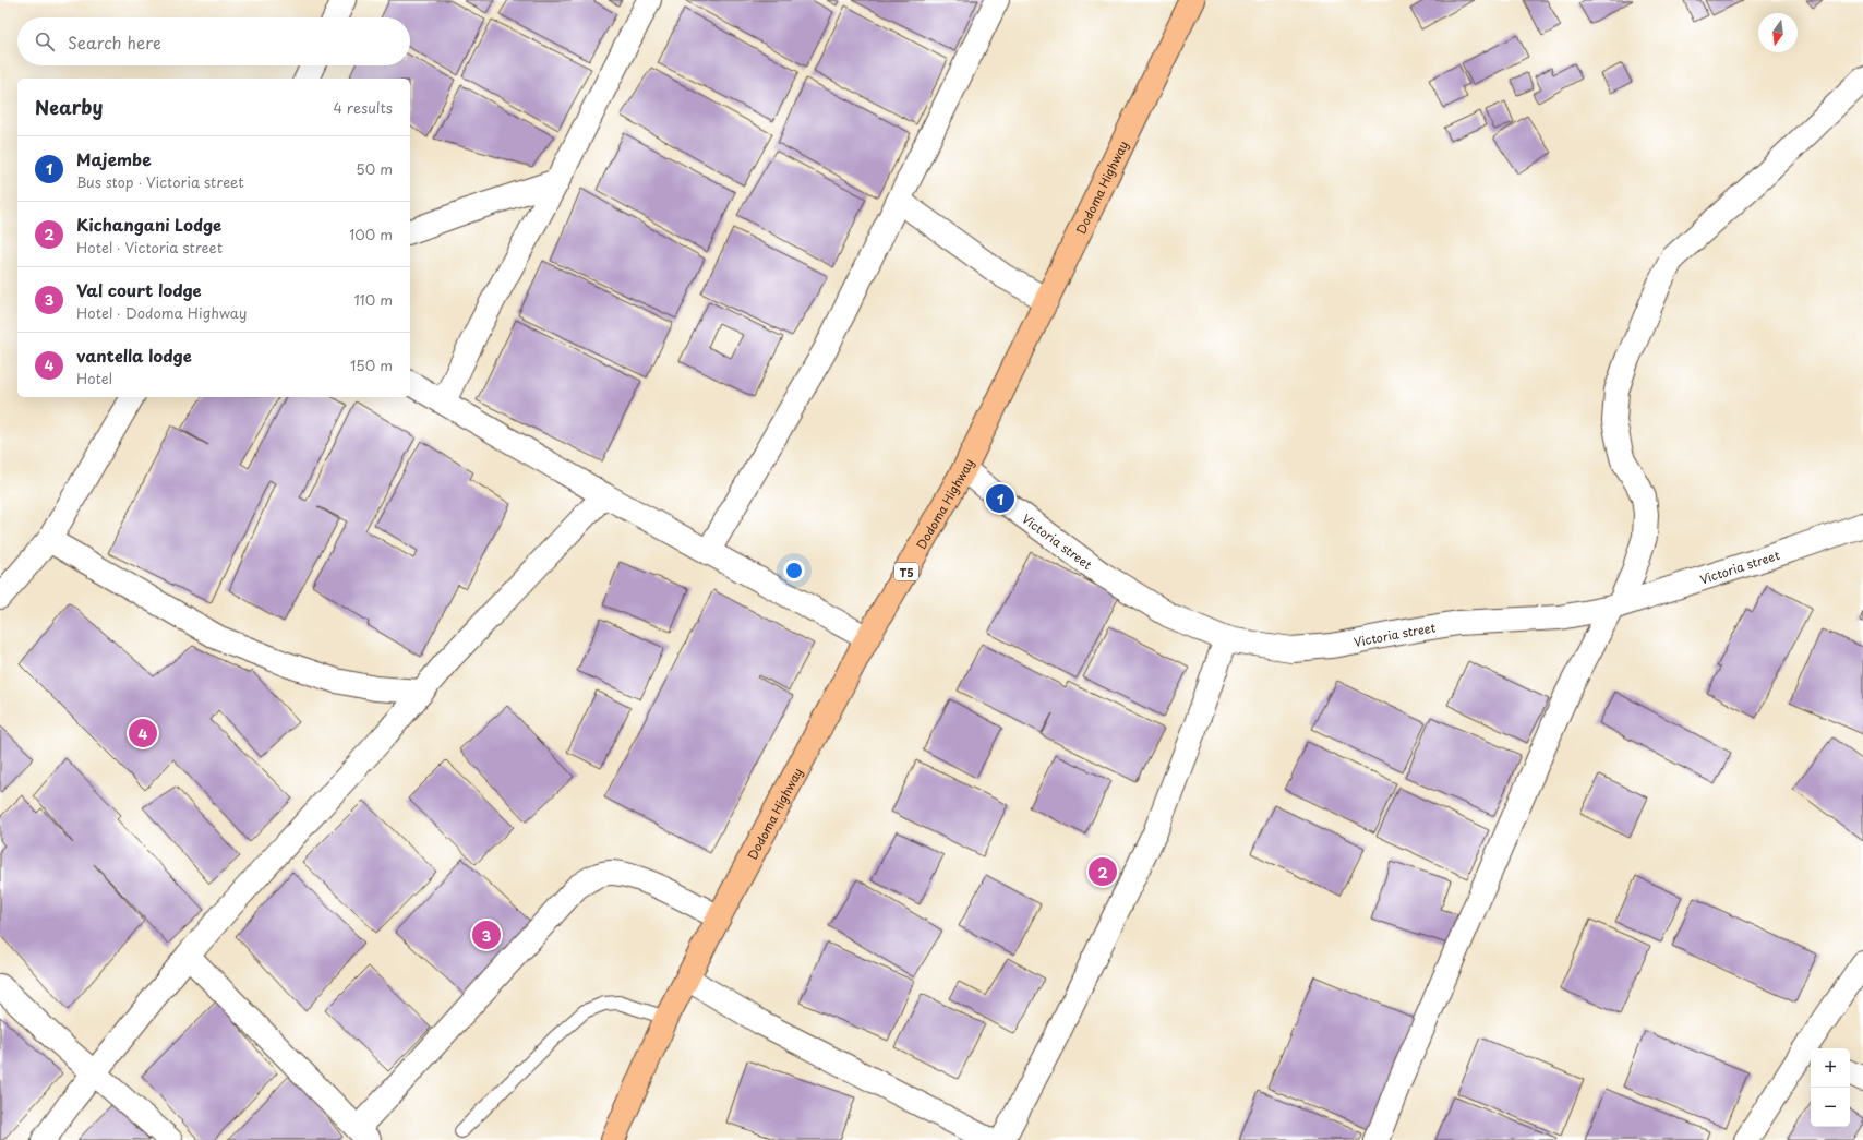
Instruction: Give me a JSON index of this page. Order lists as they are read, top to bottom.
{
  "streets": {
    "highway": ["Dodoma Highway", "T5"],
    "street": ["Victoria street"]
  },
  "crossings": [
    ["Dodoma Highway", "Victoria street"]
  ],
  "north": "bottom",
  "page": {
    "search": "Search here",
    "heading": ["Nearby", "4 results"],
    "list": [
      {
        "mark": "1",
        "name": "Majembe",
        "note": "Bus stop · Victoria street",
        "value": "50 m"
      },
      {
        "mark": "2",
        "name": "Kichangani Lodge",
        "note": "Hotel · Victoria street",
        "value": "100 m"
      },
      {
        "mark": "3",
        "name": "Val court lodge",
        "note": "Hotel · Dodoma Highway",
        "value": "110 m"
      },
      {
        "mark": "4",
        "name": "vantella lodge",
        "note": "Hotel",
        "value": "150 m"
      }
    ],
    "pins": [
      "1",
      "4",
      "2",
      "3"
    ],
    "map_buttons": ["+", "−"]
  }
}
